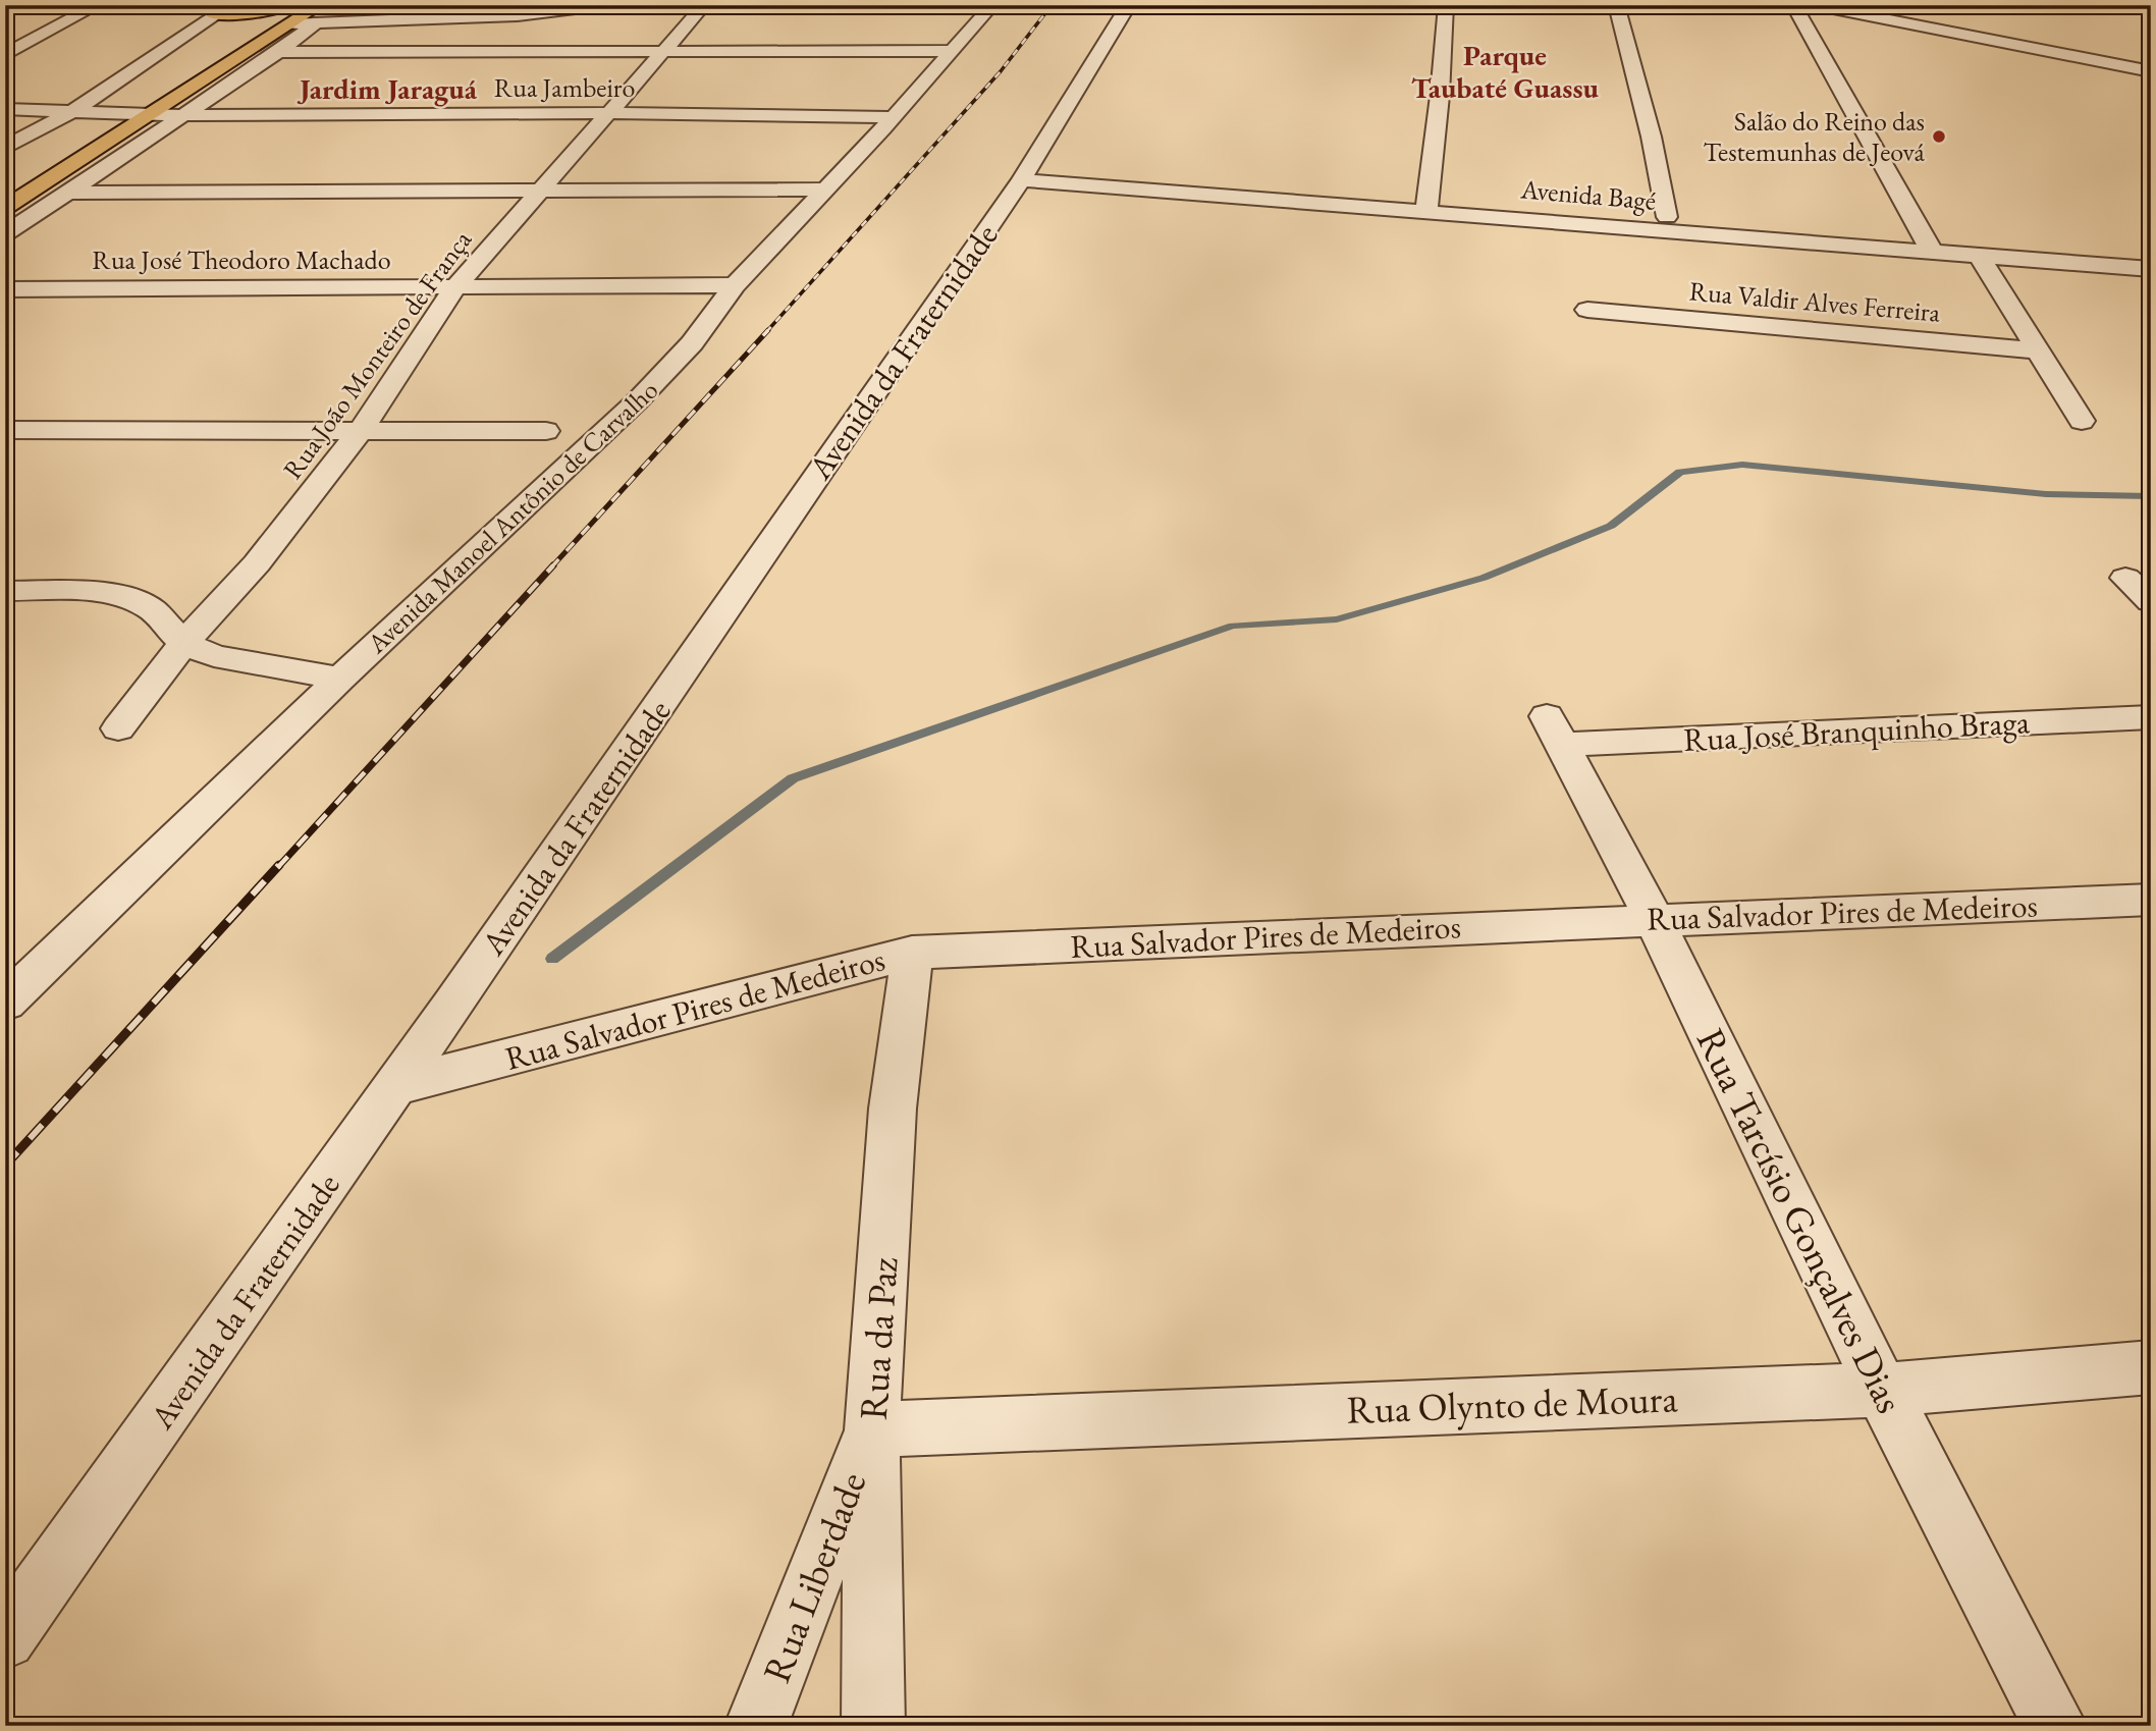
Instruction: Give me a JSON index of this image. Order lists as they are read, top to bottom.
{
  "streets": {
    "street": [
      "Rua Jambeiro",
      "Avenida Bagé",
      "Rua José Theodoro Machado",
      "Rua Valdir Alves Ferreira",
      "Avenida da Fraternidade",
      "Rua João Monteiro de França",
      "Avenida Manoel Antônio de Carvalho",
      "Rua José Branquinho Braga",
      "Rua Salvador Pires de Medeiros",
      "Rua Tarcísio Gonçalves Dias",
      "Rua da Paz",
      "Rua Olynto de Moura",
      "Rua Liberdade"
    ]
  },
  "crossings": [
    ["Rua Jambeiro", "Rua João Monteiro de França"],
    ["Rua Jambeiro", "Avenida Manoel Antônio de Carvalho"],
    ["Avenida Bagé", "Avenida da Fraternidade"],
    ["Rua José Theodoro Machado", "Rua João Monteiro de França"],
    ["Rua José Theodoro Machado", "Avenida Manoel Antônio de Carvalho"],
    ["Avenida da Fraternidade", "Rua Salvador Pires de Medeiros"],
    ["Rua José Branquinho Braga", "Rua Tarcísio Gonçalves Dias"],
    ["Rua Salvador Pires de Medeiros", "Rua Tarcísio Gonçalves Dias"],
    ["Rua Salvador Pires de Medeiros", "Rua da Paz"],
    ["Rua Tarcísio Gonçalves Dias", "Rua Olynto de Moura"],
    ["Rua da Paz", "Rua Olynto de Moura"],
    ["Rua da Paz", "Rua Liberdade"],
    ["Rua Olynto de Moura", "Rua Liberdade"]
  ],
  "districts": ["Parque Taubaté Guassu", "Jardim Jaraguá"],
  "places": ["Salão do Reino das Testemunhas de Jeová"]
}
